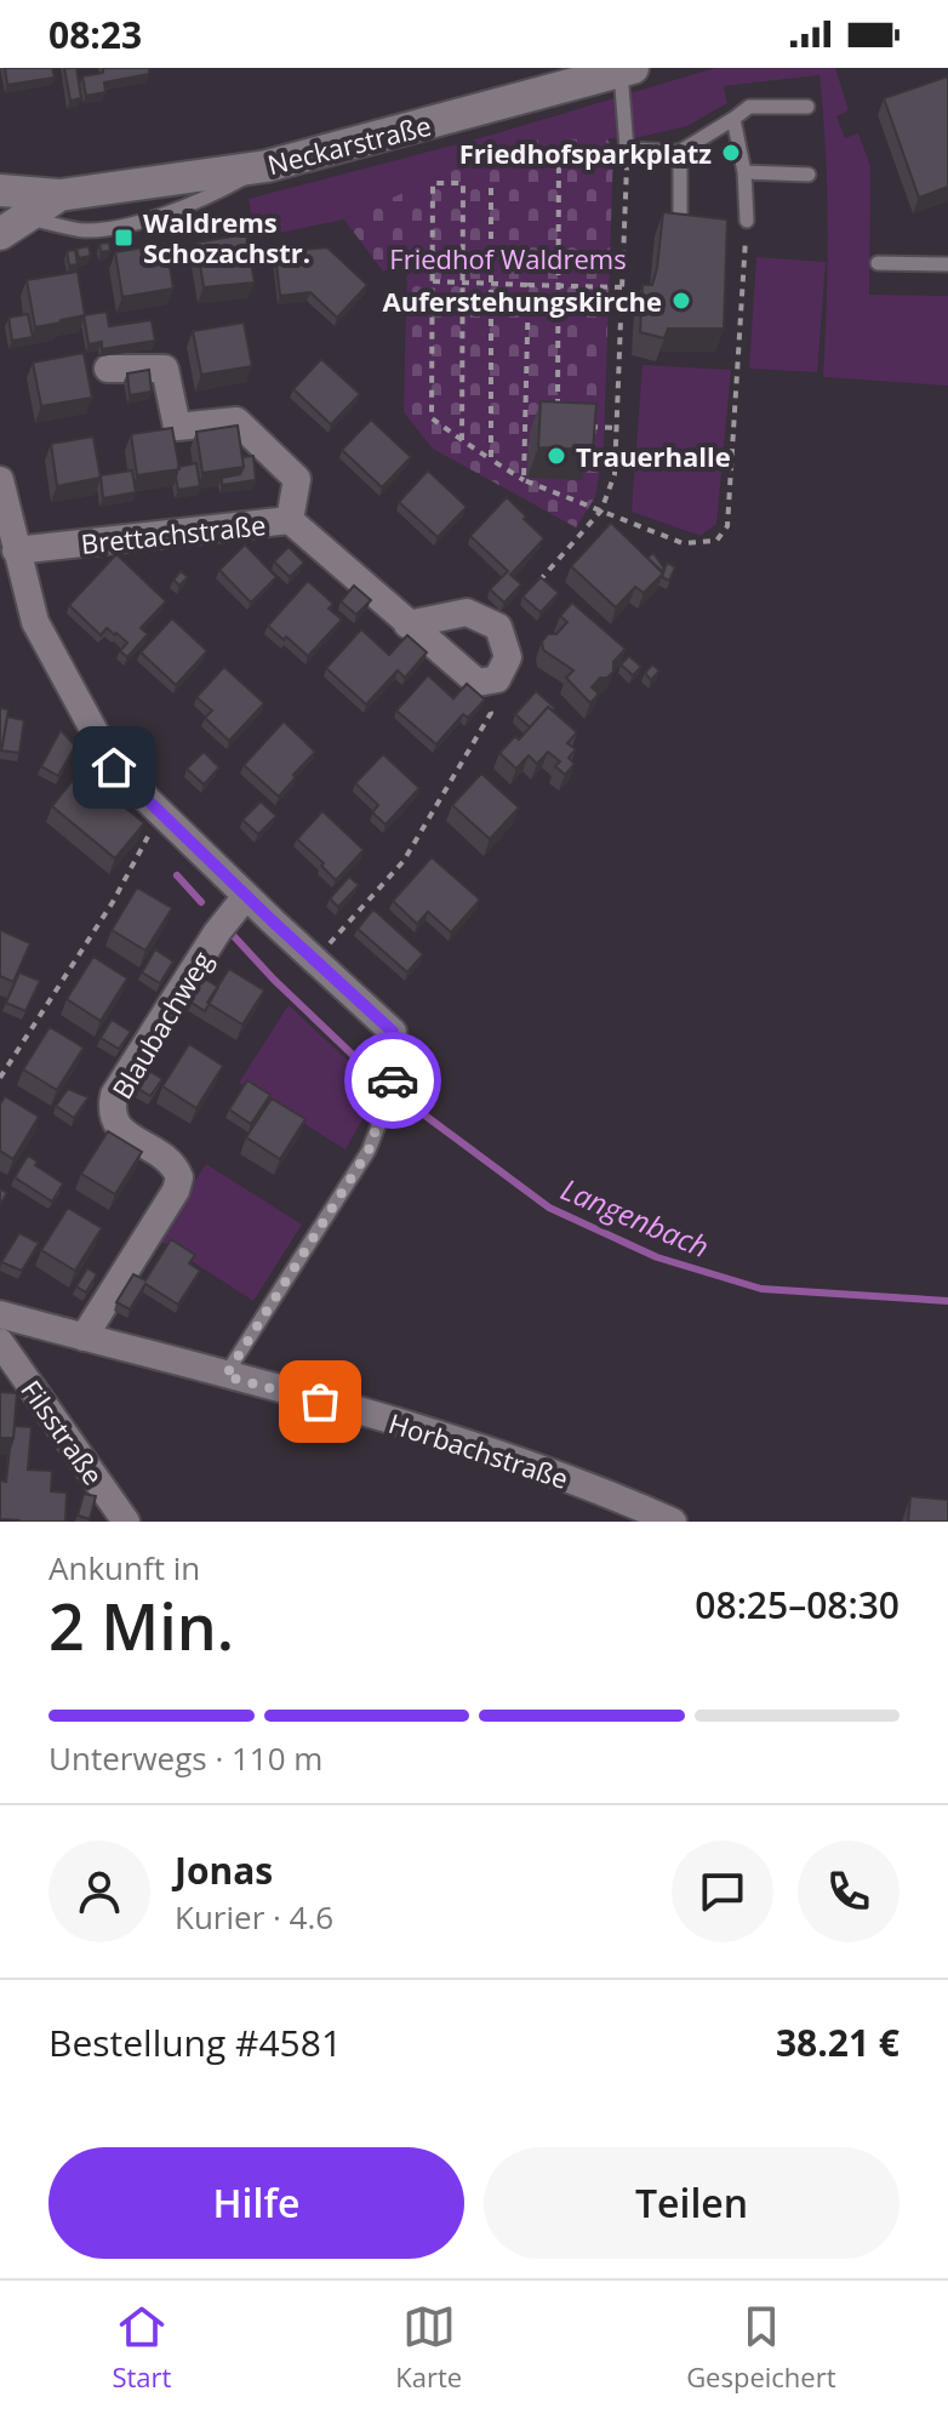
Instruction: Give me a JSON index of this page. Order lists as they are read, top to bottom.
{
  "streets": {
    "street": [
      "Neckarstraße",
      "Brettachstraße",
      "Blaubachweg",
      "Filsstraße",
      "Horbachstraße"
    ]
  },
  "crossings": [
    ["Blaubachweg", "Horbachstraße"]
  ],
  "water": ["Langenbach"],
  "parks": ["Friedhof Waldrems"],
  "places": {
    "other": ["Friedhofsparkplatz", "Auferstehungskirche", "Trauerhalle"],
    "transit": ["Waldrems Schozachstr."]
  },
  "page": {
    "status": "08:23",
    "heading": ["2 Min.", "Ankunft in", "08:25–08:30"],
    "panel": [
      "Jonas",
      "Kurier · 4.6",
      "Bestellung #4581",
      "38.21 €"
    ],
    "bar": "Unterwegs · 110 m",
    "buttons": ["Hilfe", "Teilen"],
    "tabs": ["Start", "Karte", "Gespeichert"]
  }
}
